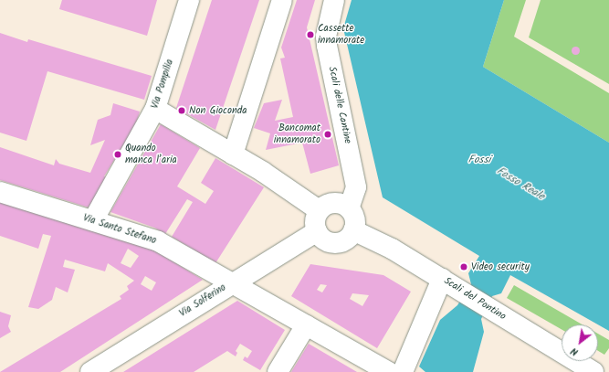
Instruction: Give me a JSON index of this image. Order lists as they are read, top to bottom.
{
  "streets": {
    "street": [
      "Via Pompilia",
      "Scali delle Cantine",
      "Via Santo Stefano",
      "Scali del Pontino",
      "Via Solferino"
    ]
  },
  "crossings": [
    ["Via Pompilia", "Via Santo Stefano"],
    ["Scali delle Cantine", "Scali del Pontino"],
    ["Scali delle Cantine", "Via Solferino"],
    ["Via Santo Stefano", "Via Solferino"],
    ["Scali del Pontino", "Via Solferino"]
  ],
  "water": ["Fossi", "Fosso Reale"],
  "places": [
    "Cassette innamorate",
    "Non Gioconda",
    "Bancomat innamorato",
    "Quando manca l’aria",
    "Video security"
  ],
  "north": "bottom left"
}
